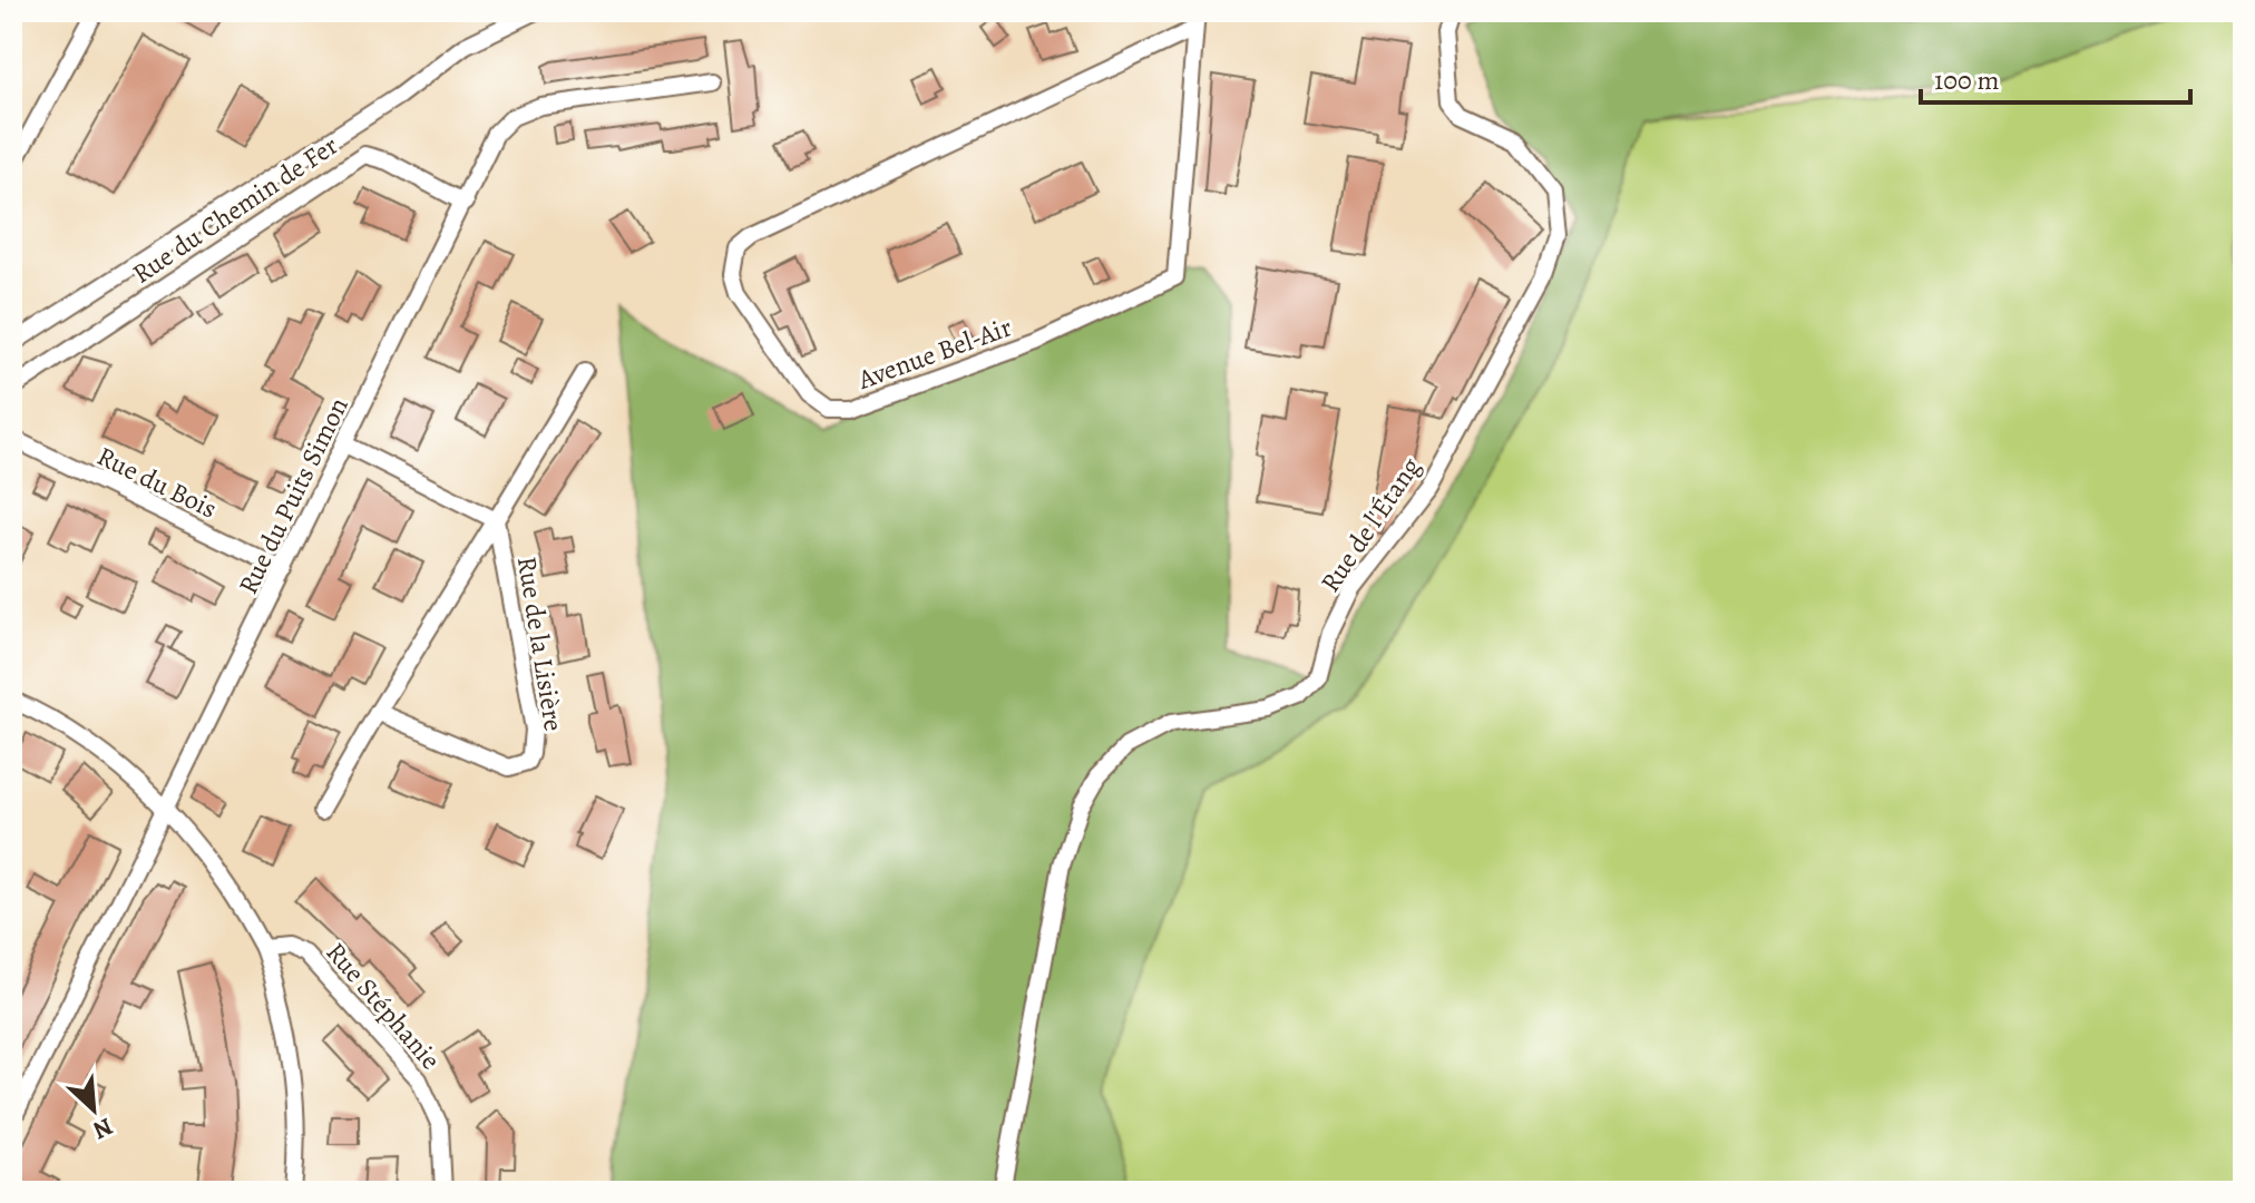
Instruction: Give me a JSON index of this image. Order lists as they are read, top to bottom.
{
  "streets": {
    "street": [
      "Rue du Chemin de Fer",
      "Avenue Bel-Air",
      "Rue du Bois",
      "Rue du Puits Simon",
      "Rue de l'Étang",
      "Rue de la Lisière",
      "Rue Stéphanie"
    ]
  },
  "crossings": [
    ["Rue du Chemin de Fer", "Rue du Puits Simon"],
    ["Rue du Bois", "Rue du Puits Simon"]
  ],
  "scale_bar": "100 m",
  "north": "bottom right"
}
